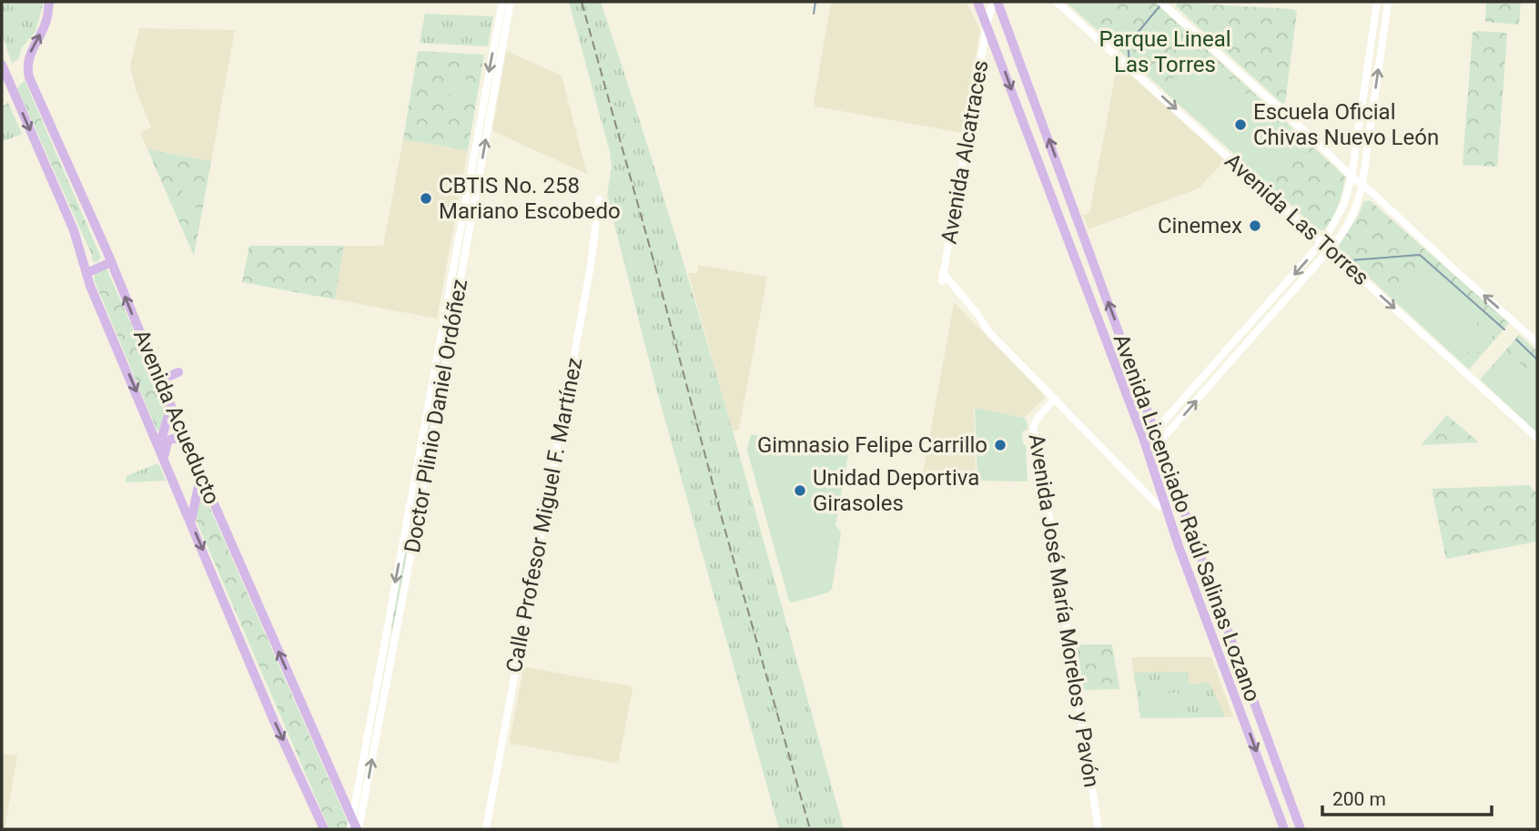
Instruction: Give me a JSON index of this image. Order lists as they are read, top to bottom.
{
  "streets": {
    "main road": ["Avenida Acueducto", "Avenida Licenciado Raúl Salinas Lozano"],
    "street": [
      "Avenida Alcatraces",
      "Avenida Las Torres",
      "Doctor Plinio Daniel Ordóñez",
      "Calle Profesor Miguel F. Martínez",
      "Avenida José María Morelos y Pavón"
    ]
  },
  "crossings": [
    ["Avenida Alcatraces", "Avenida Licenciado Raúl Salinas Lozano"],
    ["Avenida Alcatraces", "Avenida José María Morelos y Pavón"],
    ["Doctor Plinio Daniel Ordóñez", "Avenida Acueducto"]
  ],
  "one_way": ["Avenida Las Torres"],
  "parks": ["Parque Lineal Las Torres"],
  "places": [
    "Escuela Oficial Chivas Nuevo León",
    "CBTIS No. 258 Mariano Escobedo",
    "Cinemex",
    "Gimnasio Felipe Carrillo",
    "Unidad Deportiva Girasoles"
  ],
  "scale_bar": "200 m"
}
